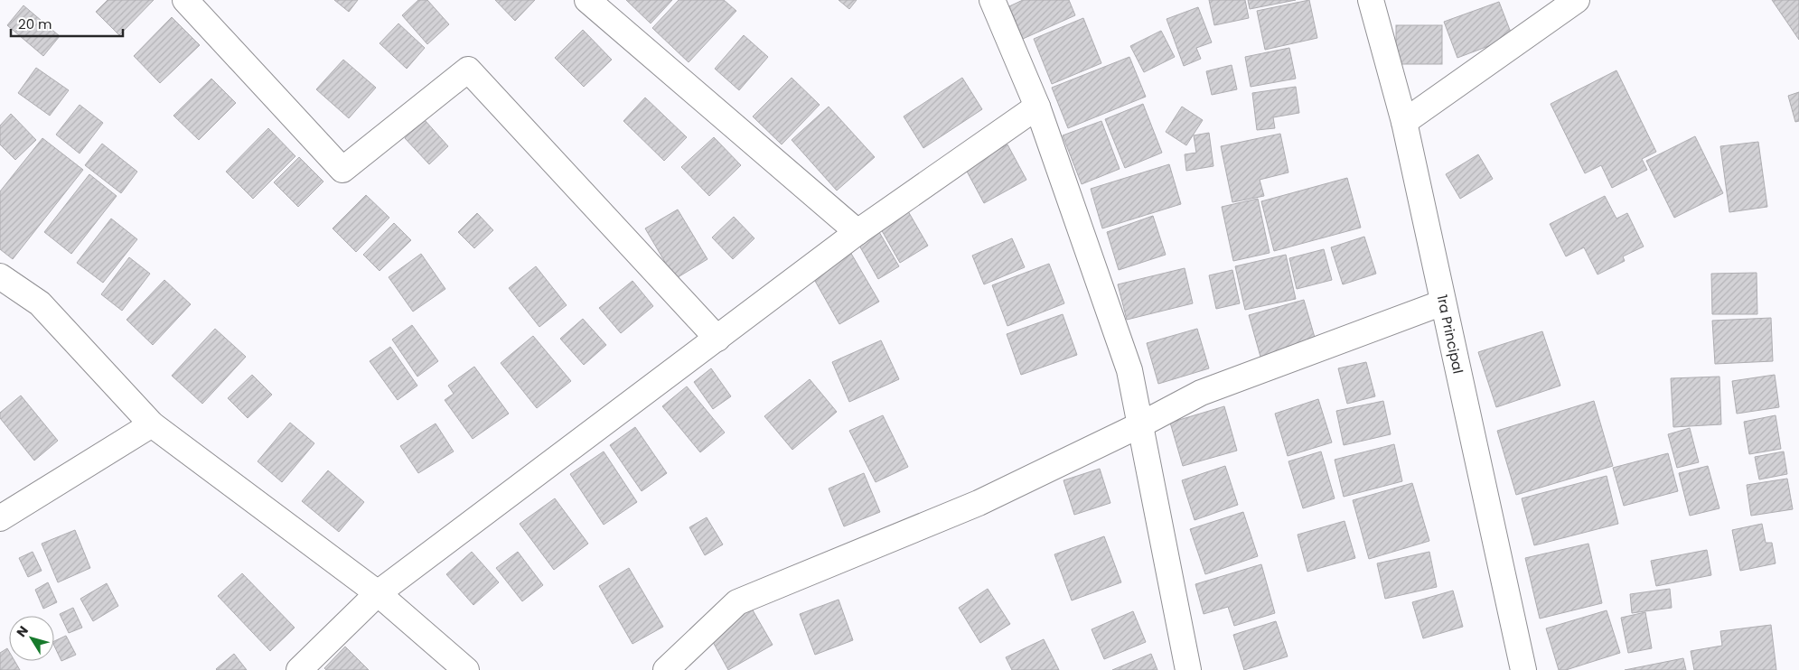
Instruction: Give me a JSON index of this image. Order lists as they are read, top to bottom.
{
  "streets": {
    "street": ["1ra Principal"]
  },
  "scale_bar": "20 m",
  "north": "top left"
}
